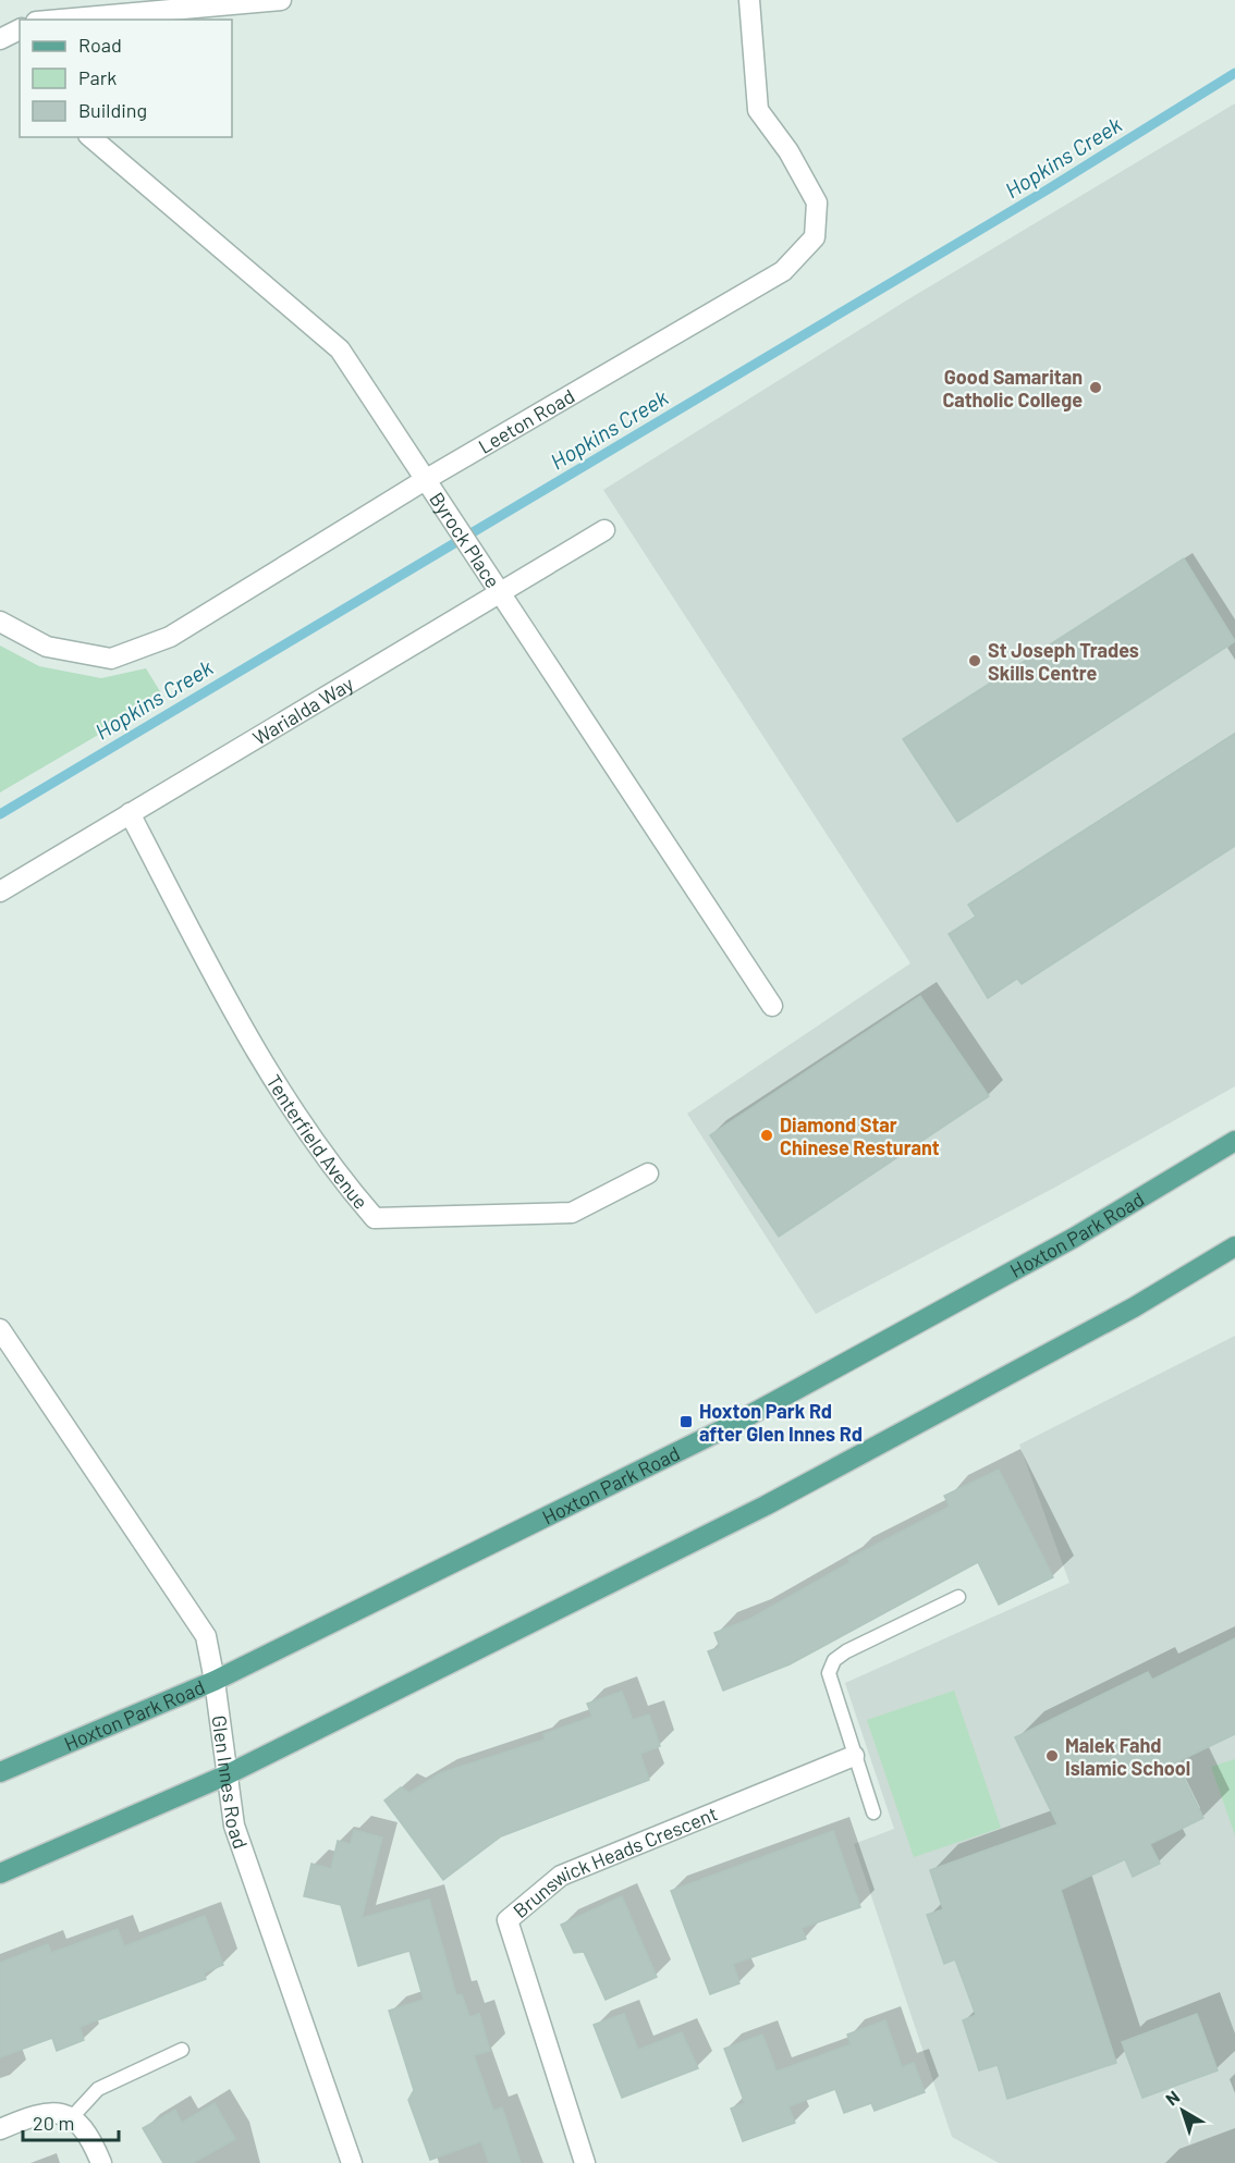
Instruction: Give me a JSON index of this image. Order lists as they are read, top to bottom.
{
  "streets": {
    "main road": ["Hoxton Park Road"],
    "street": [
      "Leeton Road",
      "Byrock Place",
      "Warialda Way",
      "Tenterfield Avenue",
      "Glen Innes Road",
      "Brunswick Heads Crescent"
    ]
  },
  "crossings": [
    ["Leeton Road", "Byrock Place"],
    ["Byrock Place", "Warialda Way"],
    ["Warialda Way", "Tenterfield Avenue"],
    ["Hoxton Park Road", "Glen Innes Road"]
  ],
  "water": ["Hopkins Creek"],
  "places": {
    "other": [
      "Good Samaritan Catholic College",
      "St Joseph Trades Skills Centre",
      "Diamond Star Chinese Resturant",
      "Malek Fahd Islamic School"
    ],
    "transit": ["Hoxton Park Rd after Glen Innes Rd"]
  },
  "legend": ["Road", "Park", "Building"],
  "scale_bar": "20 m",
  "north": "top left"
}
